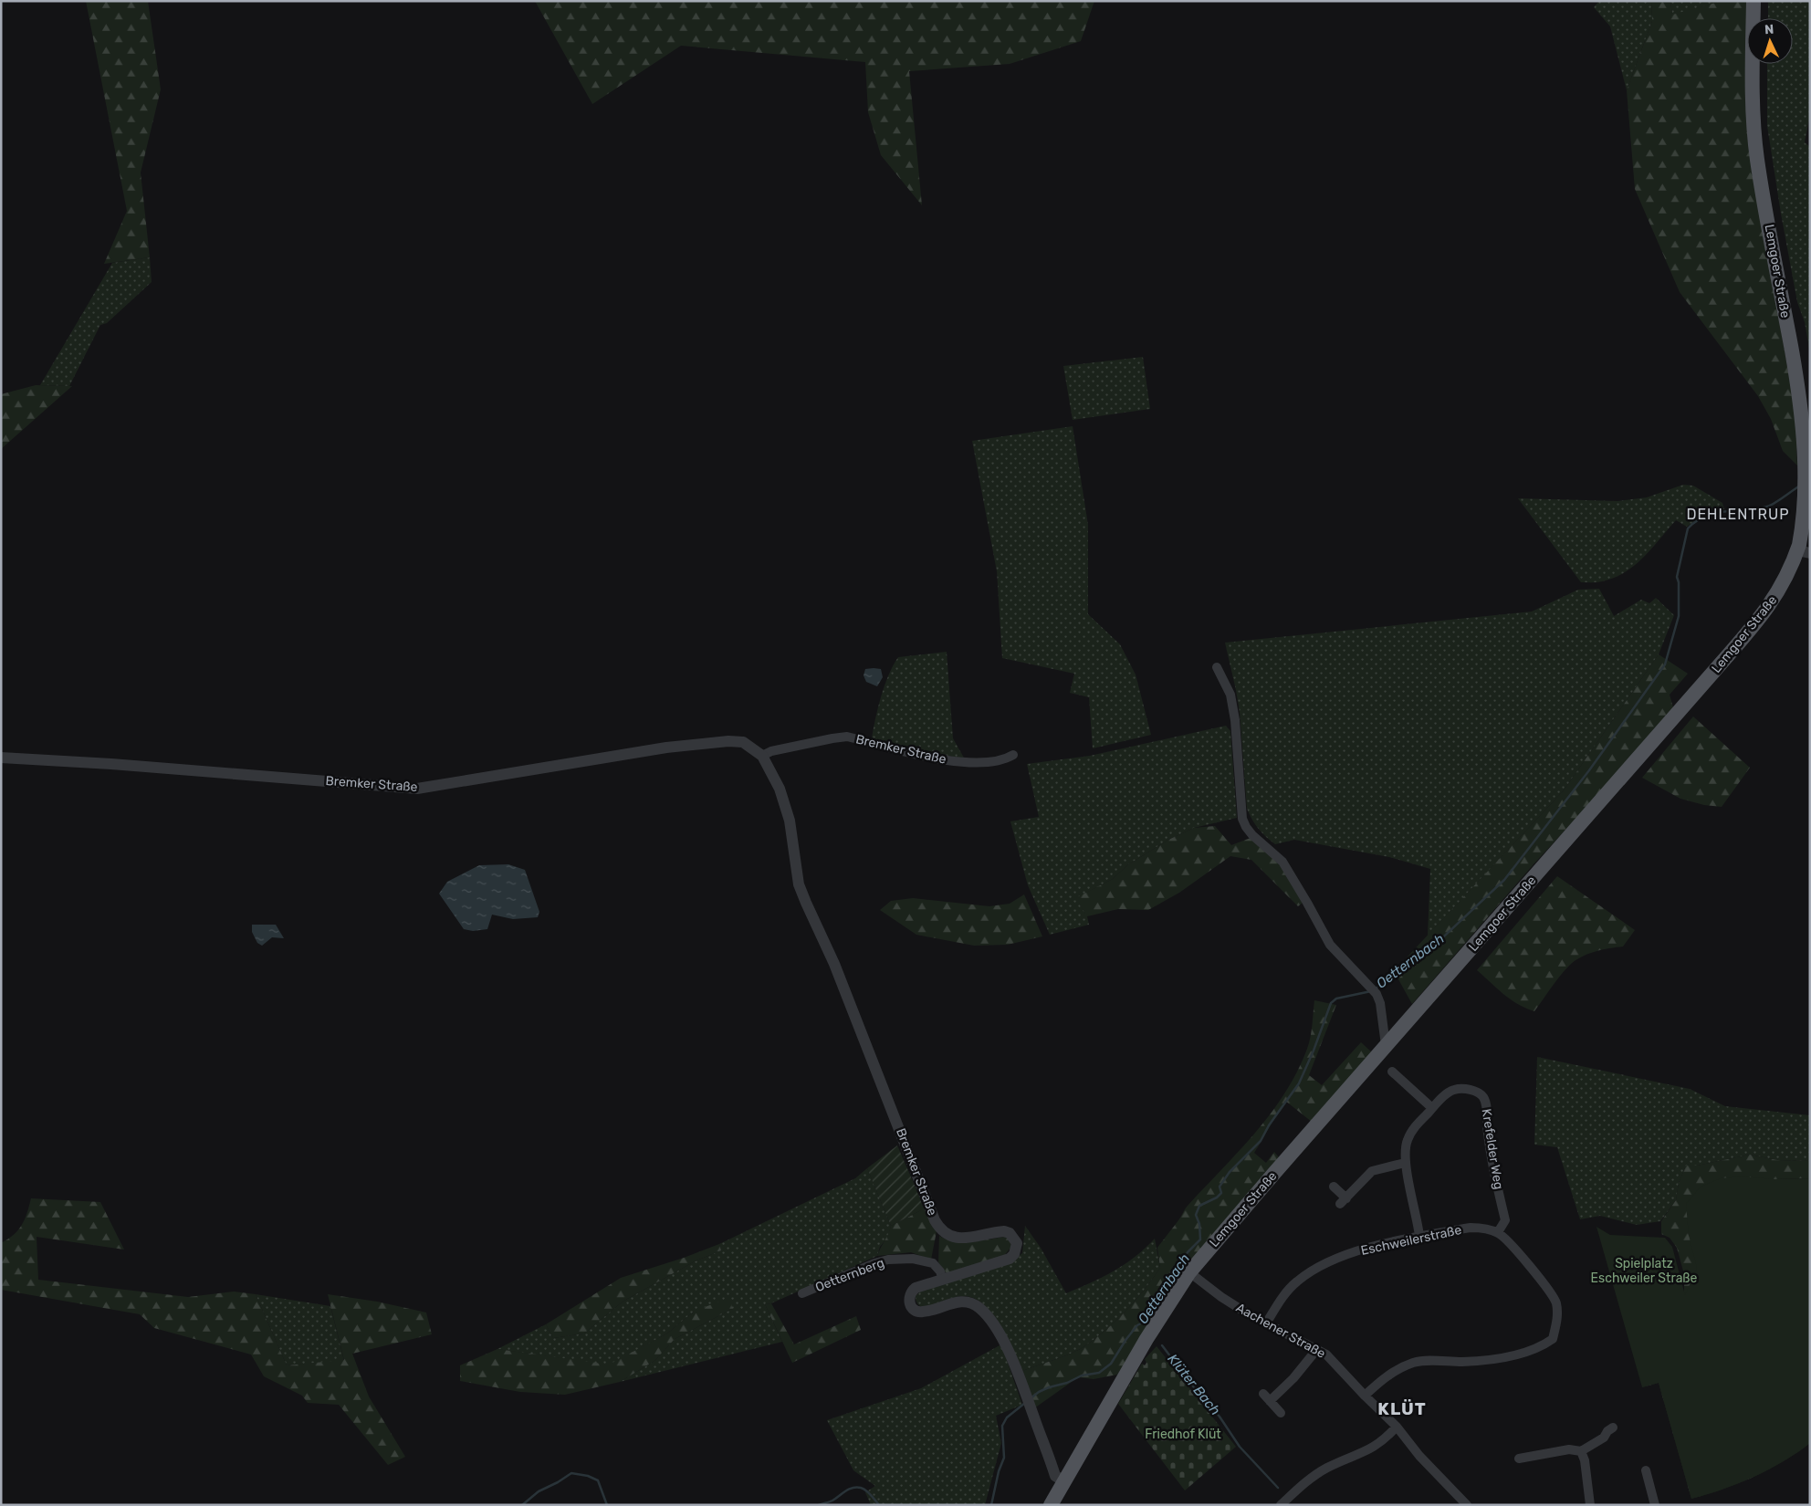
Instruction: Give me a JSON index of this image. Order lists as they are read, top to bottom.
{
  "streets": {
    "main road": ["Lemgoer Straße"],
    "street": [
      "Bremker Straße",
      "Krefelder Weg",
      "Eschweilerstraße",
      "Oetternberg",
      "Aachener Straße"
    ]
  },
  "crossings": [
    ["Lemgoer Straße", "Bremker Straße"],
    ["Lemgoer Straße", "Aachener Straße"],
    ["Bremker Straße", "Oetternberg"],
    ["Krefelder Weg", "Eschweilerstraße"],
    ["Eschweilerstraße", "Aachener Straße"]
  ],
  "districts": ["DEHLENTRUP", "KLÜT"],
  "water": ["Oetternbach", "Klüter Bach"],
  "parks": ["Spielplatz Eschweiler Straße", "Friedhof Klüt"],
  "north": "top"
}
